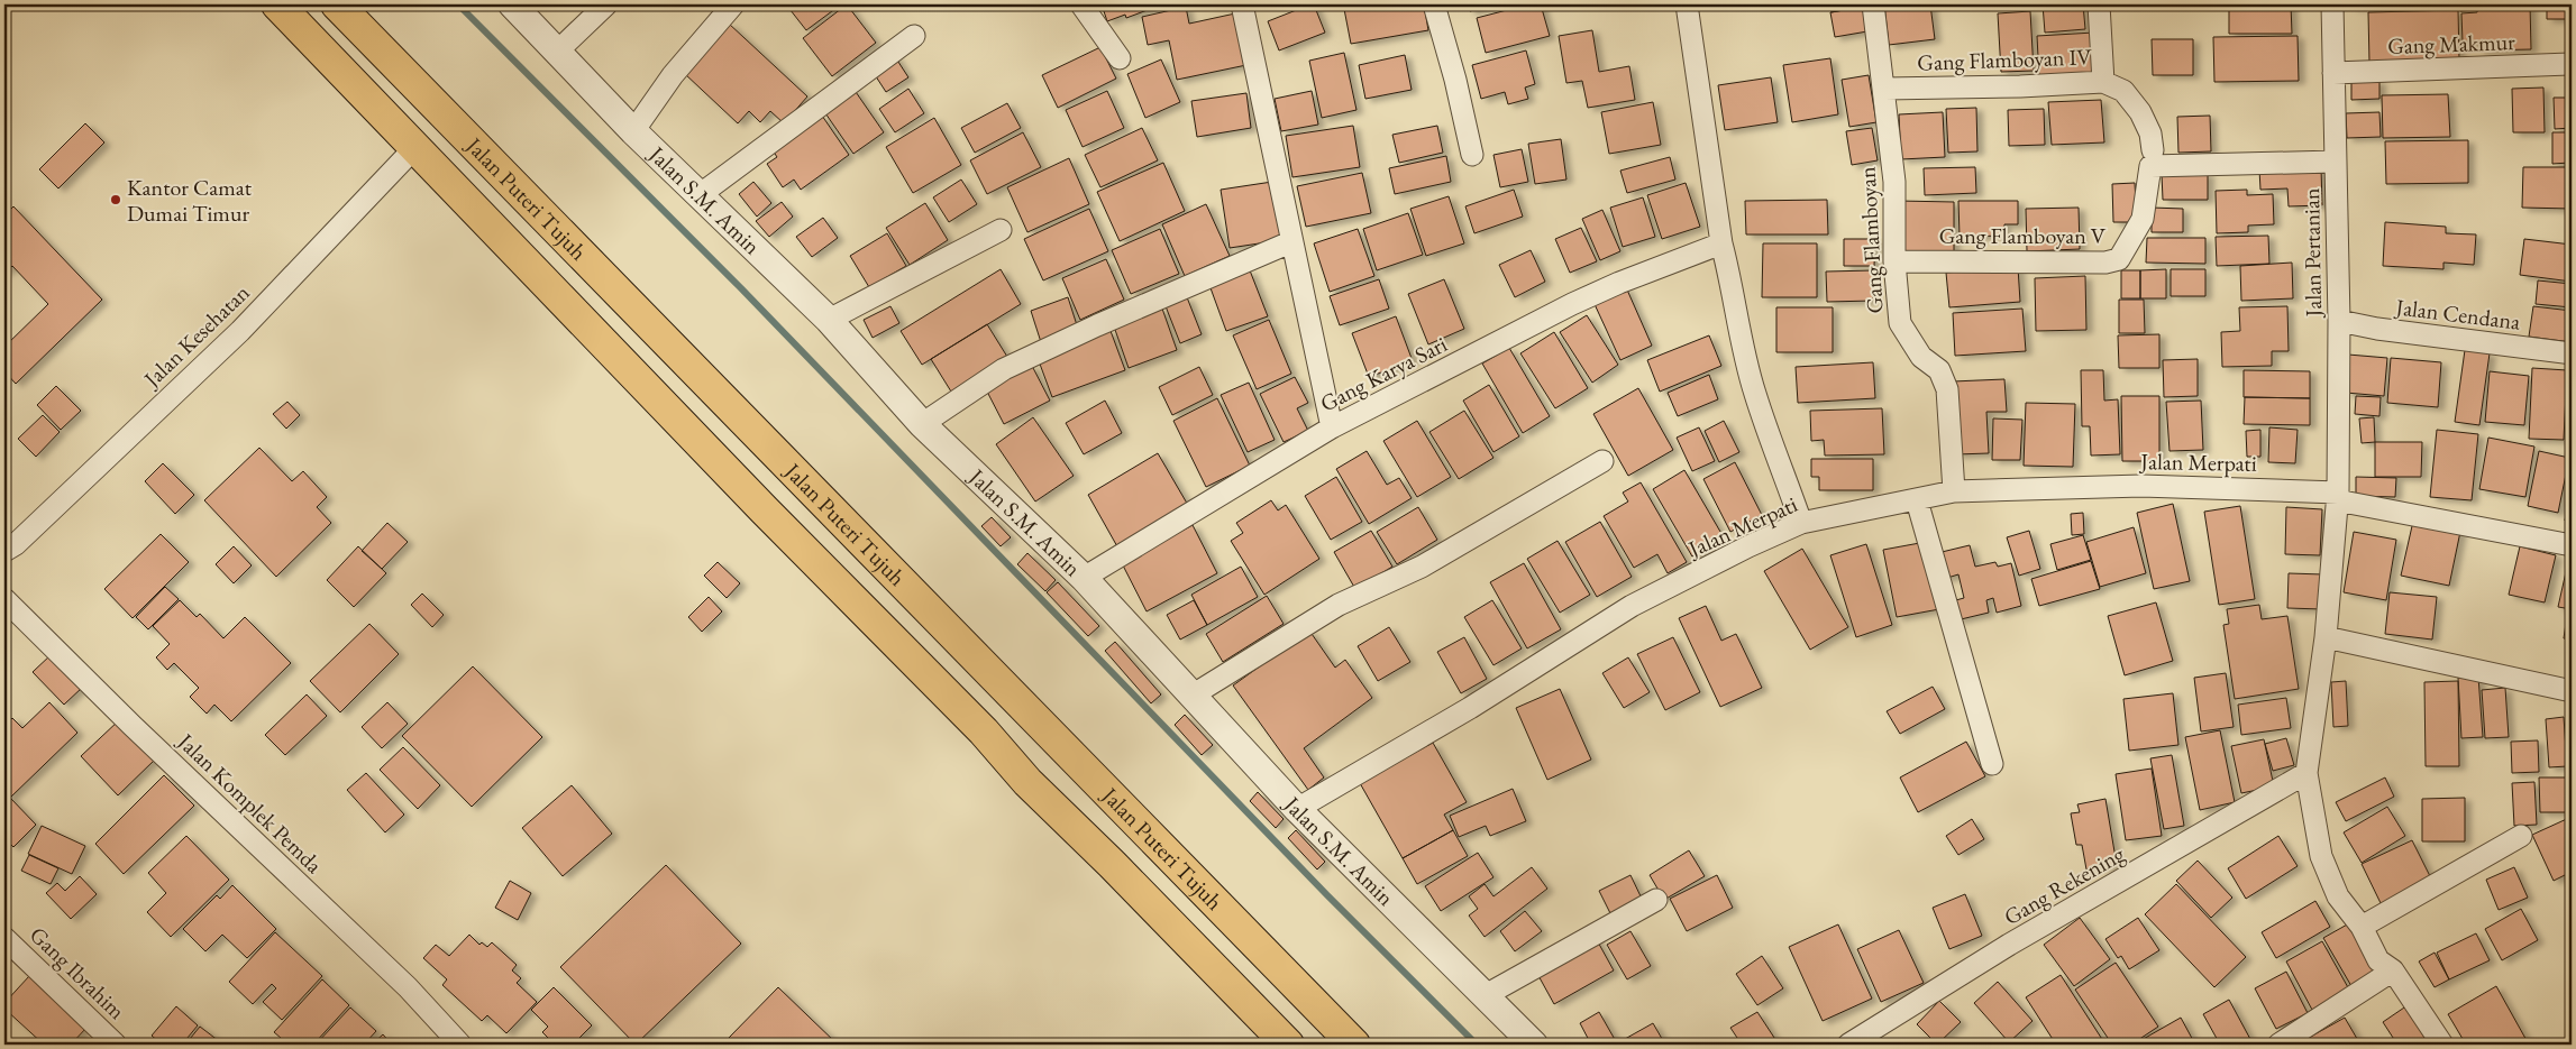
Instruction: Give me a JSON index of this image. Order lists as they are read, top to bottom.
{
  "streets": {
    "highway": ["Jalan Puteri Tujuh"],
    "street": [
      "Gang Makmur",
      "Gang Flamboyan IV",
      "Jalan S.M. Amin",
      "Gang Flamboyan V",
      "Gang Flamboyan",
      "Jalan Pertanian",
      "Jalan Cendana",
      "Jalan Kesehatan",
      "Gang Karya Sari",
      "Jalan Merpati",
      "Jalan Komplek Pemda",
      "Gang Rekening",
      "Gang Ibrahim"
    ]
  },
  "crossings": [
    ["Gang Makmur", "Jalan Pertanian"],
    ["Gang Flamboyan IV", "Gang Flamboyan V"],
    ["Gang Flamboyan IV", "Gang Flamboyan"],
    ["Jalan Puteri Tujuh", "Jalan Kesehatan"],
    ["Jalan S.M. Amin", "Gang Karya Sari"],
    ["Jalan S.M. Amin", "Jalan Merpati"],
    ["Gang Flamboyan V", "Gang Flamboyan"],
    ["Gang Flamboyan", "Jalan Merpati"],
    ["Jalan Pertanian", "Jalan Cendana"],
    ["Jalan Pertanian", "Jalan Merpati"],
    ["Jalan Pertanian", "Gang Rekening"]
  ],
  "places": ["Kantor Camat Dumai Timur"]
}
